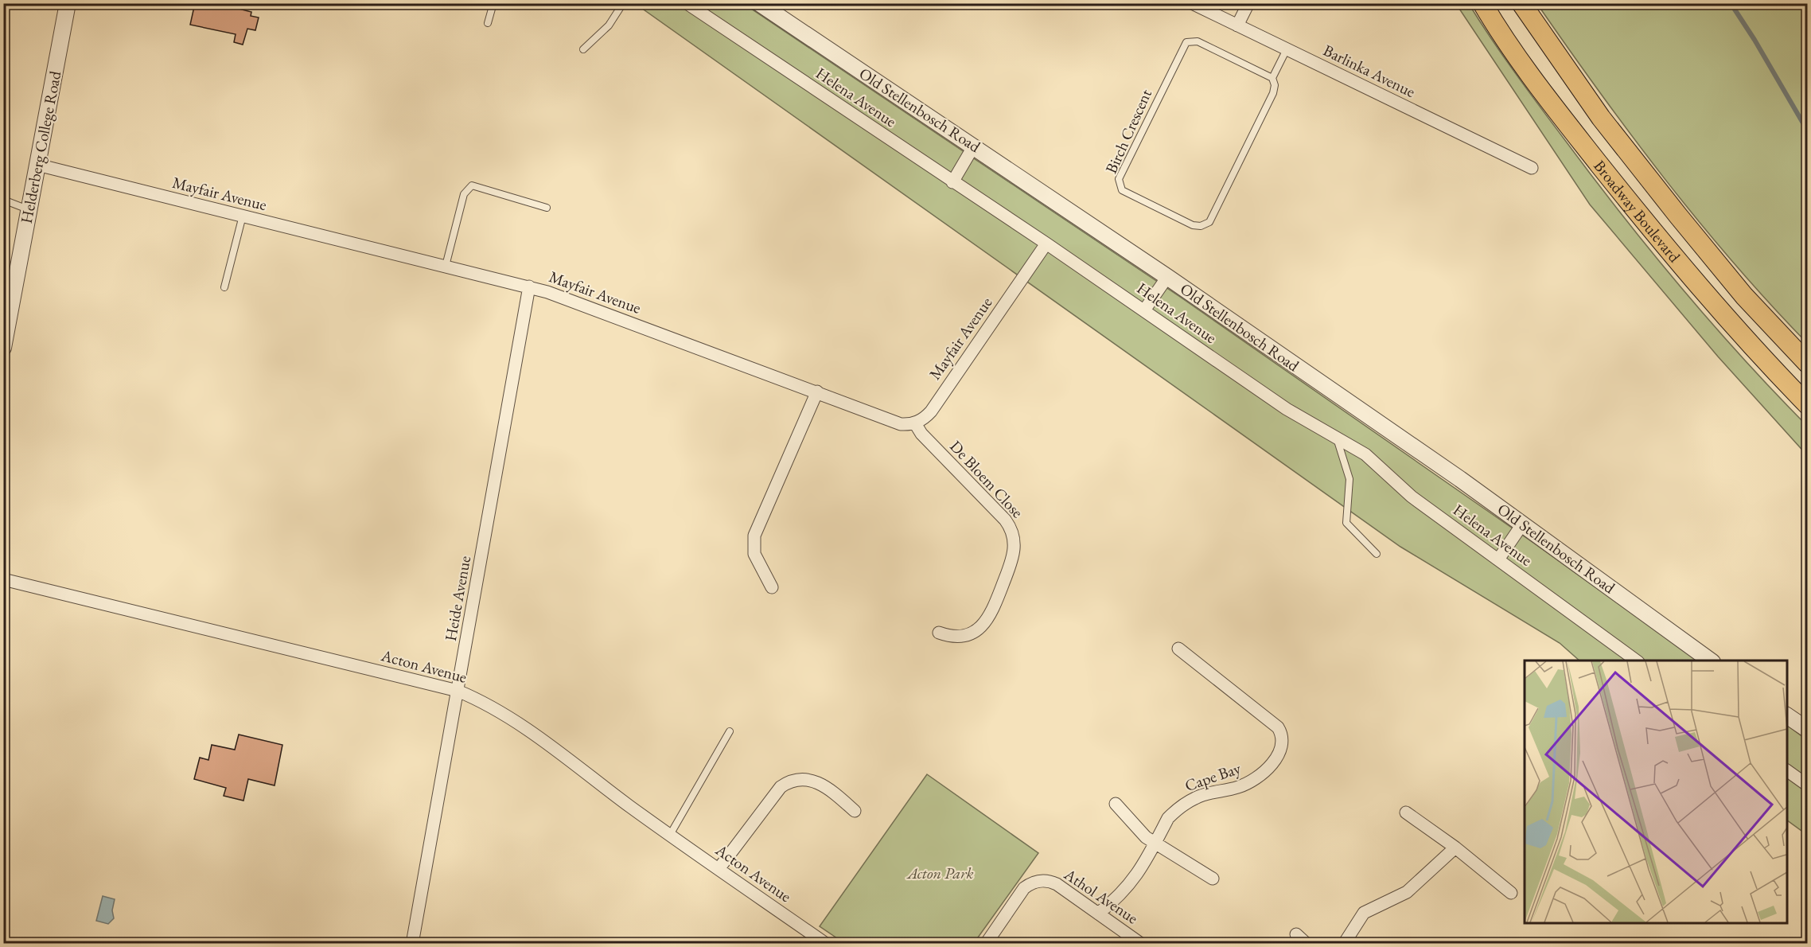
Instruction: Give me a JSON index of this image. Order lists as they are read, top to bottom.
{
  "streets": {
    "main road": ["Broadway Boulevard"],
    "street": [
      "Barlinka Avenue",
      "Helena Avenue",
      "Old Stellenbosch Road",
      "Helderberg College Road",
      "Mayfair Avenue",
      "De Bloem Close",
      "Heide Avenue",
      "Acton Avenue",
      "Cape Bay",
      "Athol Avenue"
    ],
    "lane": ["Birch Crescent"]
  },
  "crossings": [
    ["Barlinka Avenue", "Birch Crescent"],
    ["Helena Avenue", "Mayfair Avenue"],
    ["Helderberg College Road", "Mayfair Avenue"],
    ["Mayfair Avenue", "De Bloem Close"],
    ["Mayfair Avenue", "Heide Avenue"],
    ["Heide Avenue", "Acton Avenue"],
    ["Cape Bay", "Athol Avenue"]
  ],
  "parks": ["Acton Park"]
}
